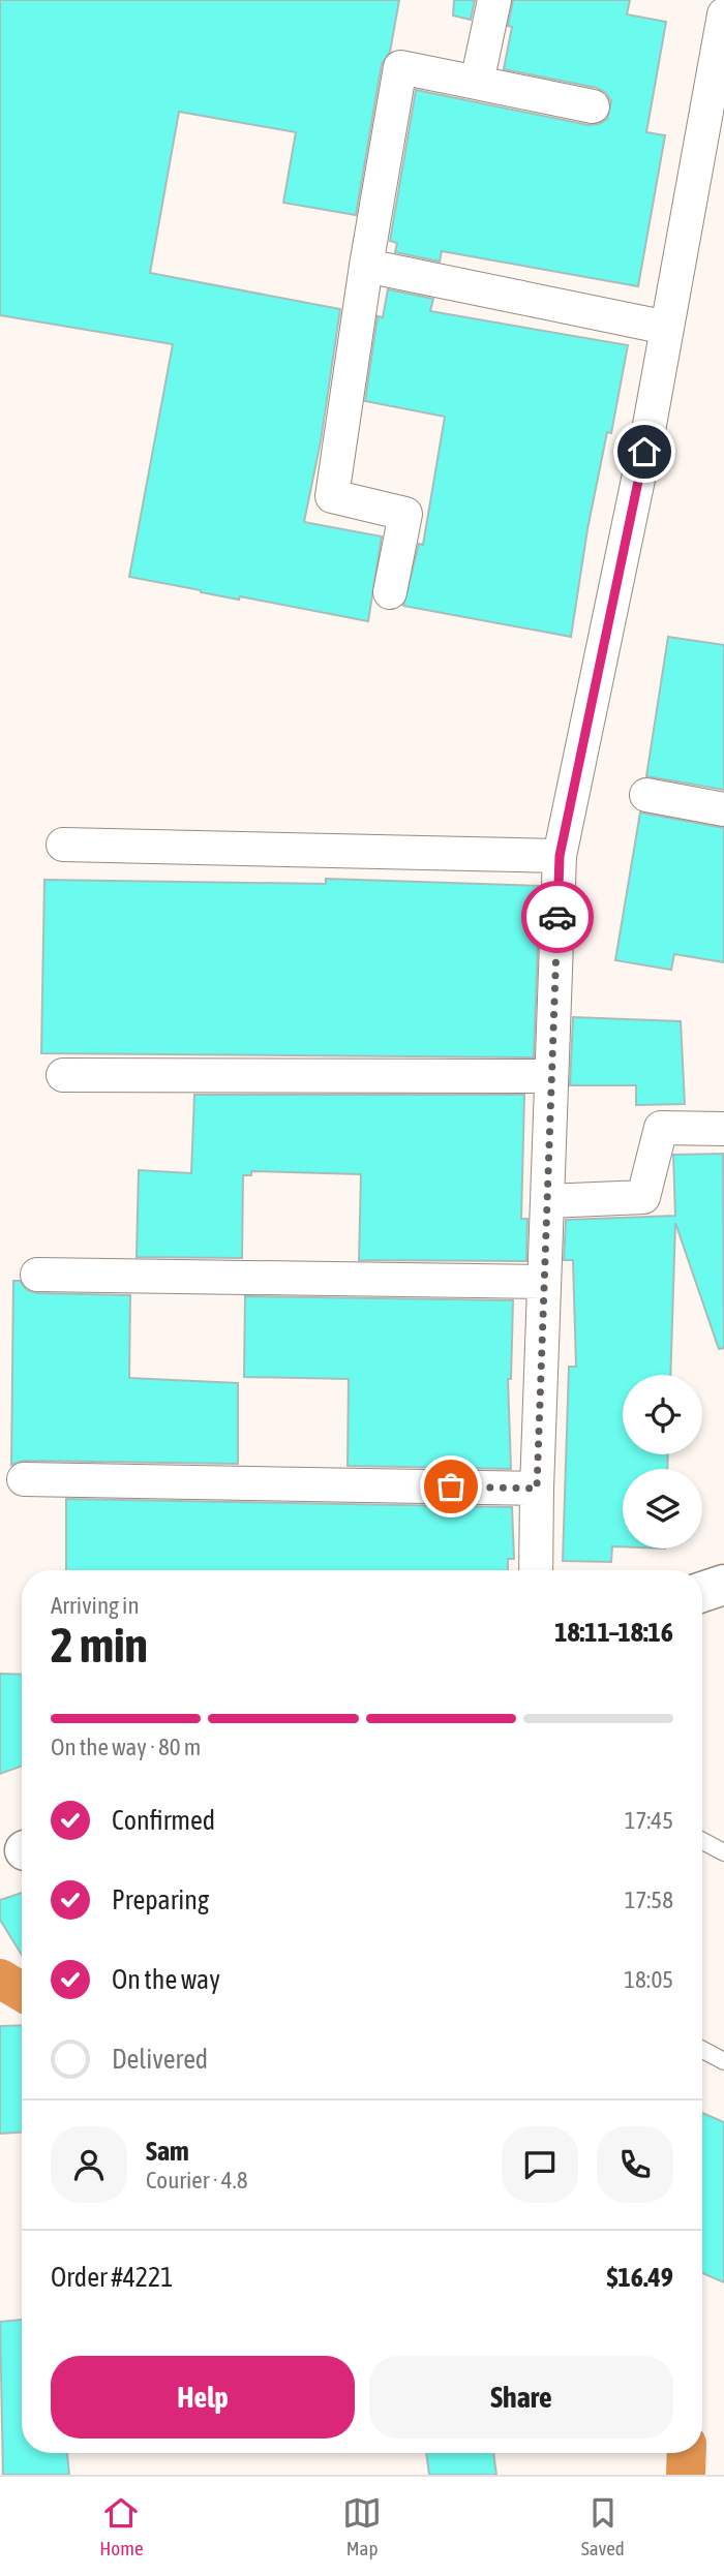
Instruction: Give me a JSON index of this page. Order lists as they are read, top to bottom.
{
  "page": {
    "heading": ["2 min", "Arriving in", "18:11–18:16"],
    "panel": [
      "Sam",
      "Courier · 4.8",
      "Order #4221",
      "$16.49"
    ],
    "bar": "On the way · 80 m",
    "list": [
      ["Confirmed", "17:45"],
      ["Preparing", "17:58"],
      ["On the way", "18:05"],
      "Delivered"
    ],
    "buttons": ["Help", "Share"],
    "tabs": ["Home", "Map", "Saved"]
  }
}
